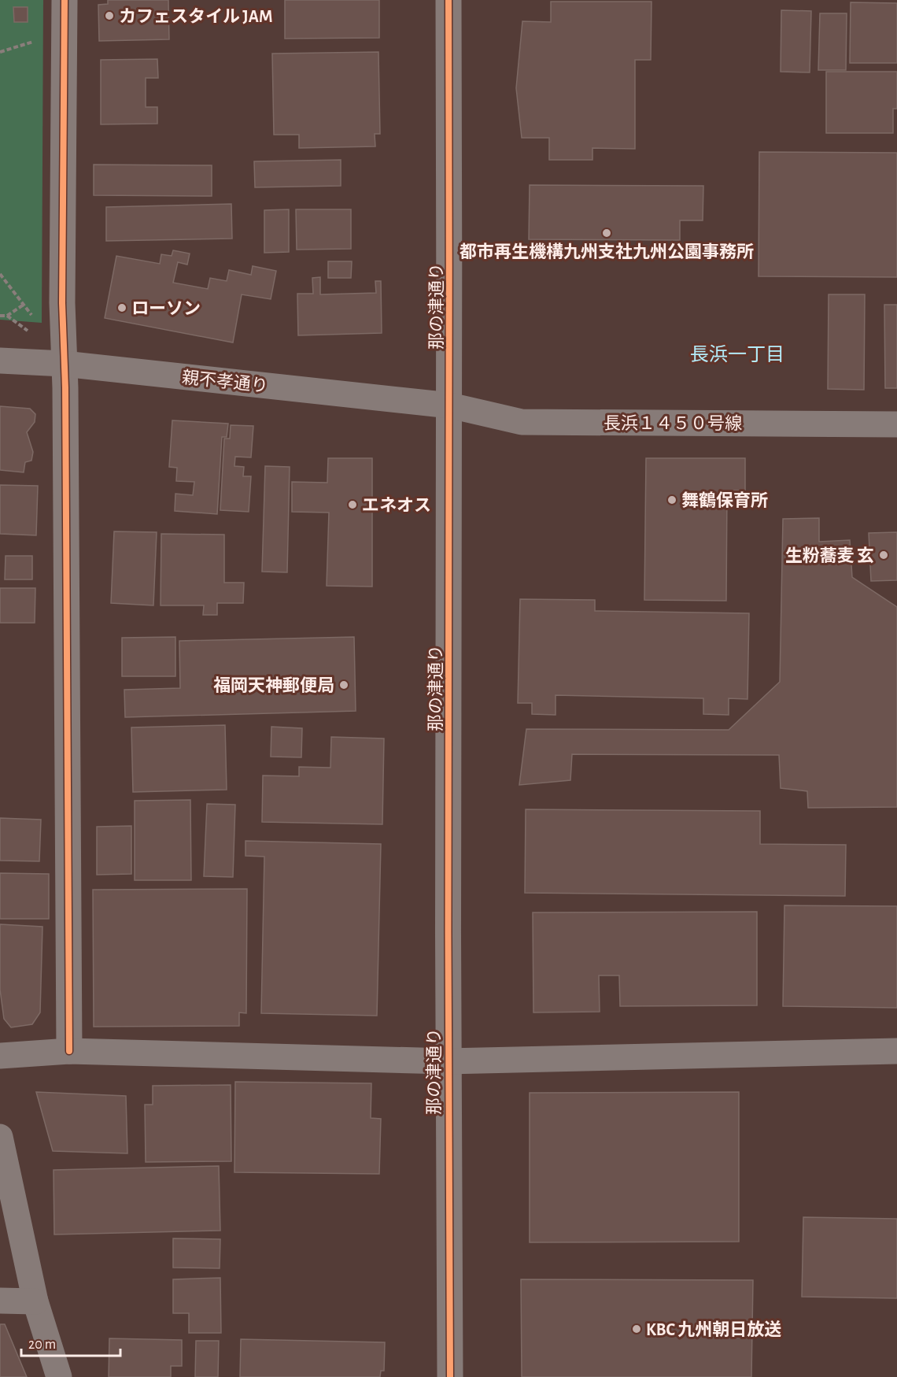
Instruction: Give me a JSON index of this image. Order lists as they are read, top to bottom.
{
  "streets": {
    "street": ["那の津通り", "親不孝通り", "長浜１４５０号線"]
  },
  "crossings": [
    ["那の津通り", "親不孝通り"],
    ["那の津通り", "長浜１４５０号線"],
    ["親不孝通り", "長浜１４５０号線"]
  ],
  "districts": ["長浜一丁目"],
  "places": [
    "カフェスタイル JAM",
    "都市再生機構九州支社九州公園事務所",
    "ローソン",
    "舞鶴保育所",
    "エネオス",
    "生粉蕎麦 玄",
    "福岡天神郵便局",
    "KBC 九州朝日放送"
  ],
  "scale_bar": "20 m"
}
